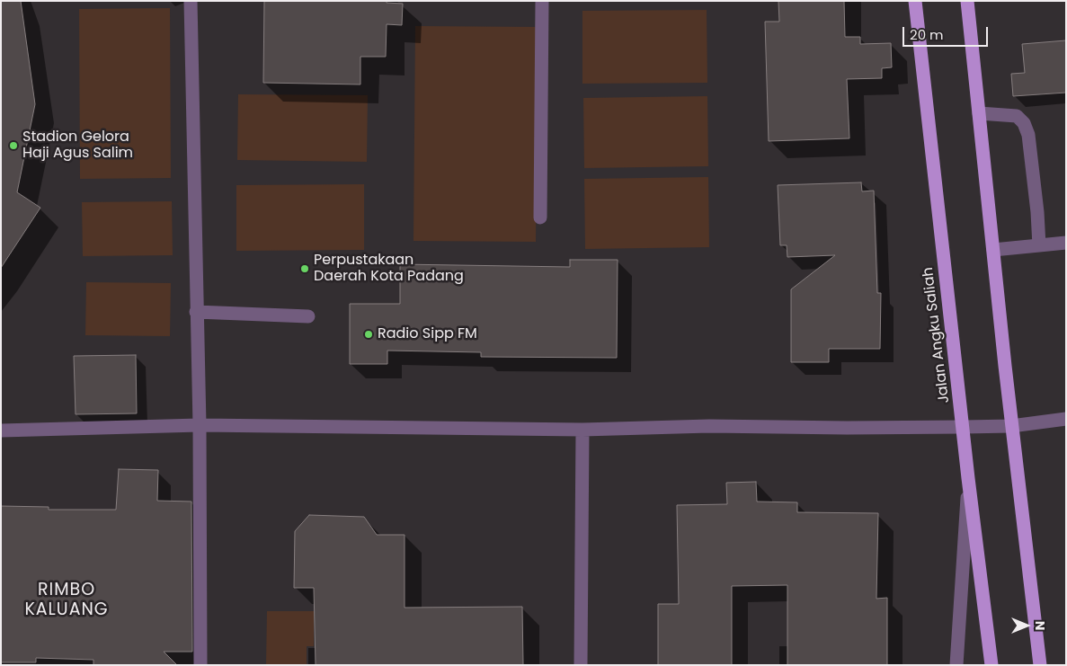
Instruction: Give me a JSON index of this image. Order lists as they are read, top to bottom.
{
  "streets": {
    "main road": ["Jalan Angku Saliah"]
  },
  "districts": ["RIMBO KALUANG"],
  "places": ["Stadion Gelora Haji Agus Salim", "Perpustakaan Daerah Kota Padang", "Radio Sipp FM"],
  "scale_bar": "20 m",
  "north": "right"
}
